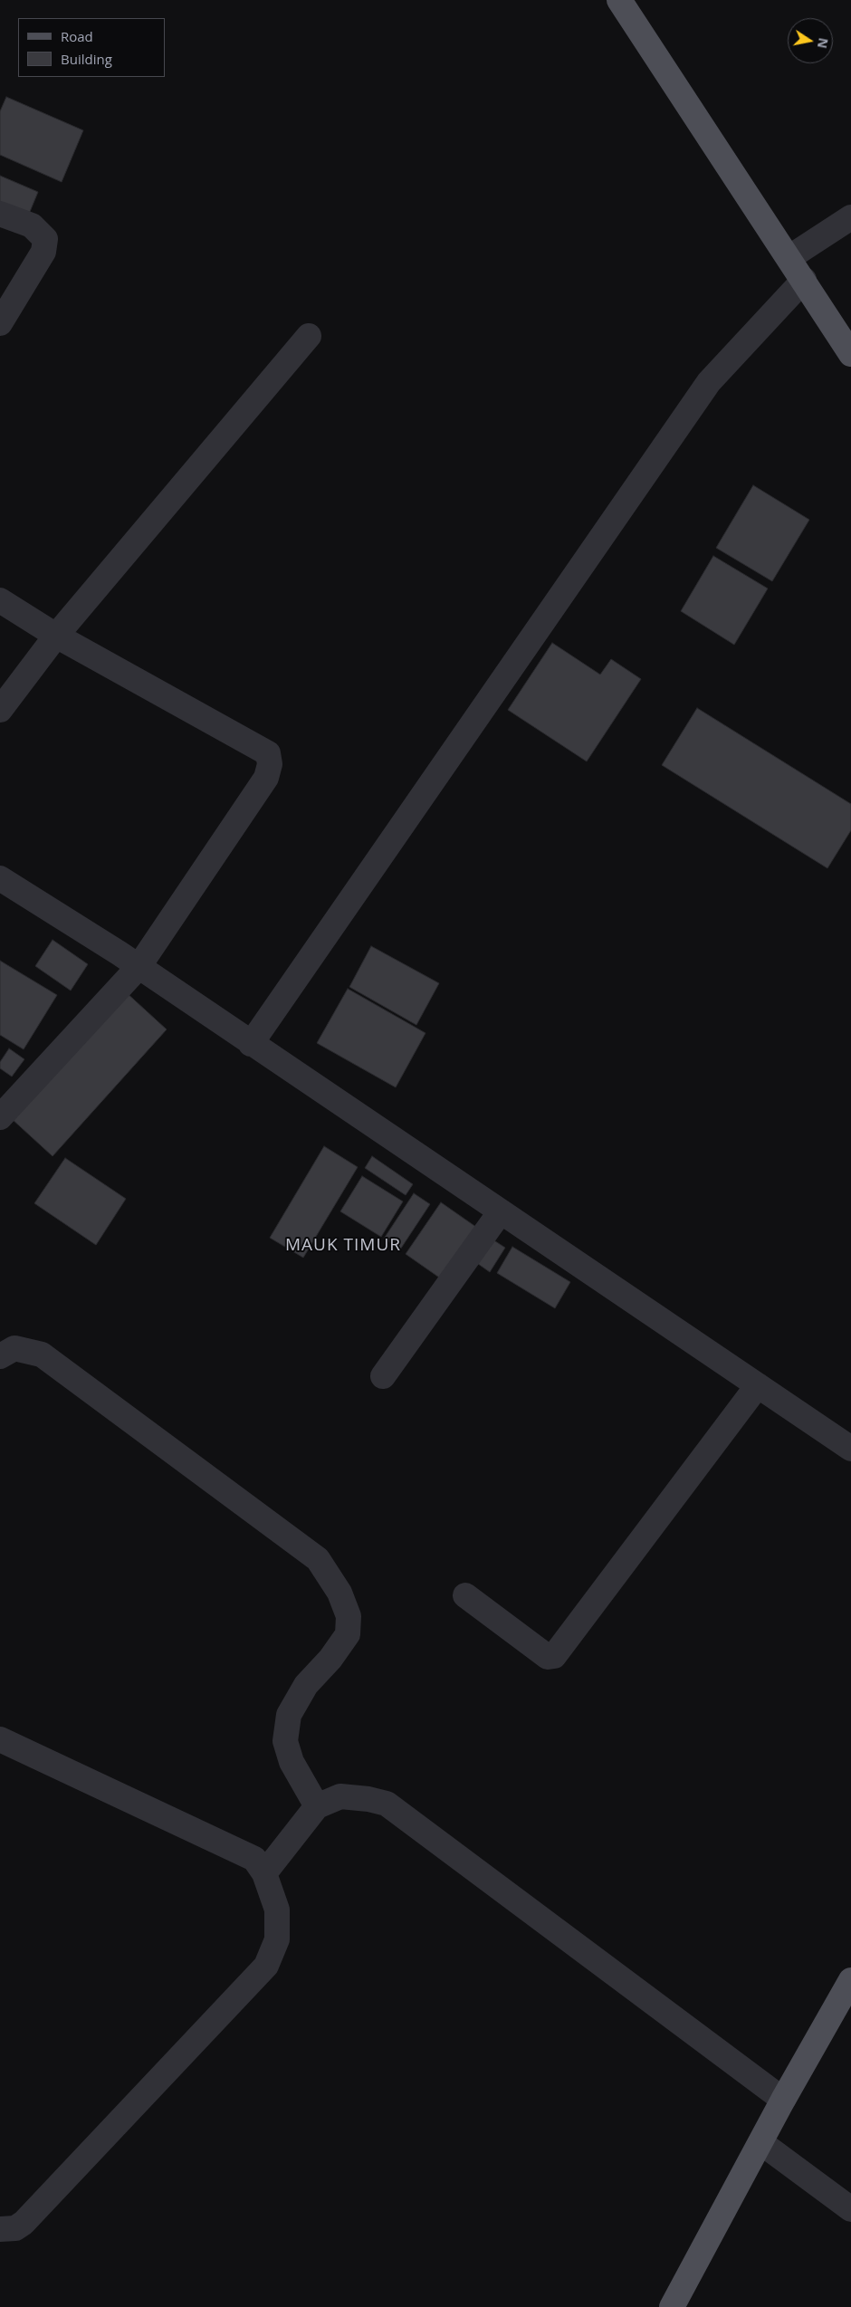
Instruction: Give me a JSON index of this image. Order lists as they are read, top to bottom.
{
  "districts": ["MAUK TIMUR"],
  "legend": ["Road", "Building"],
  "north": "right"
}
